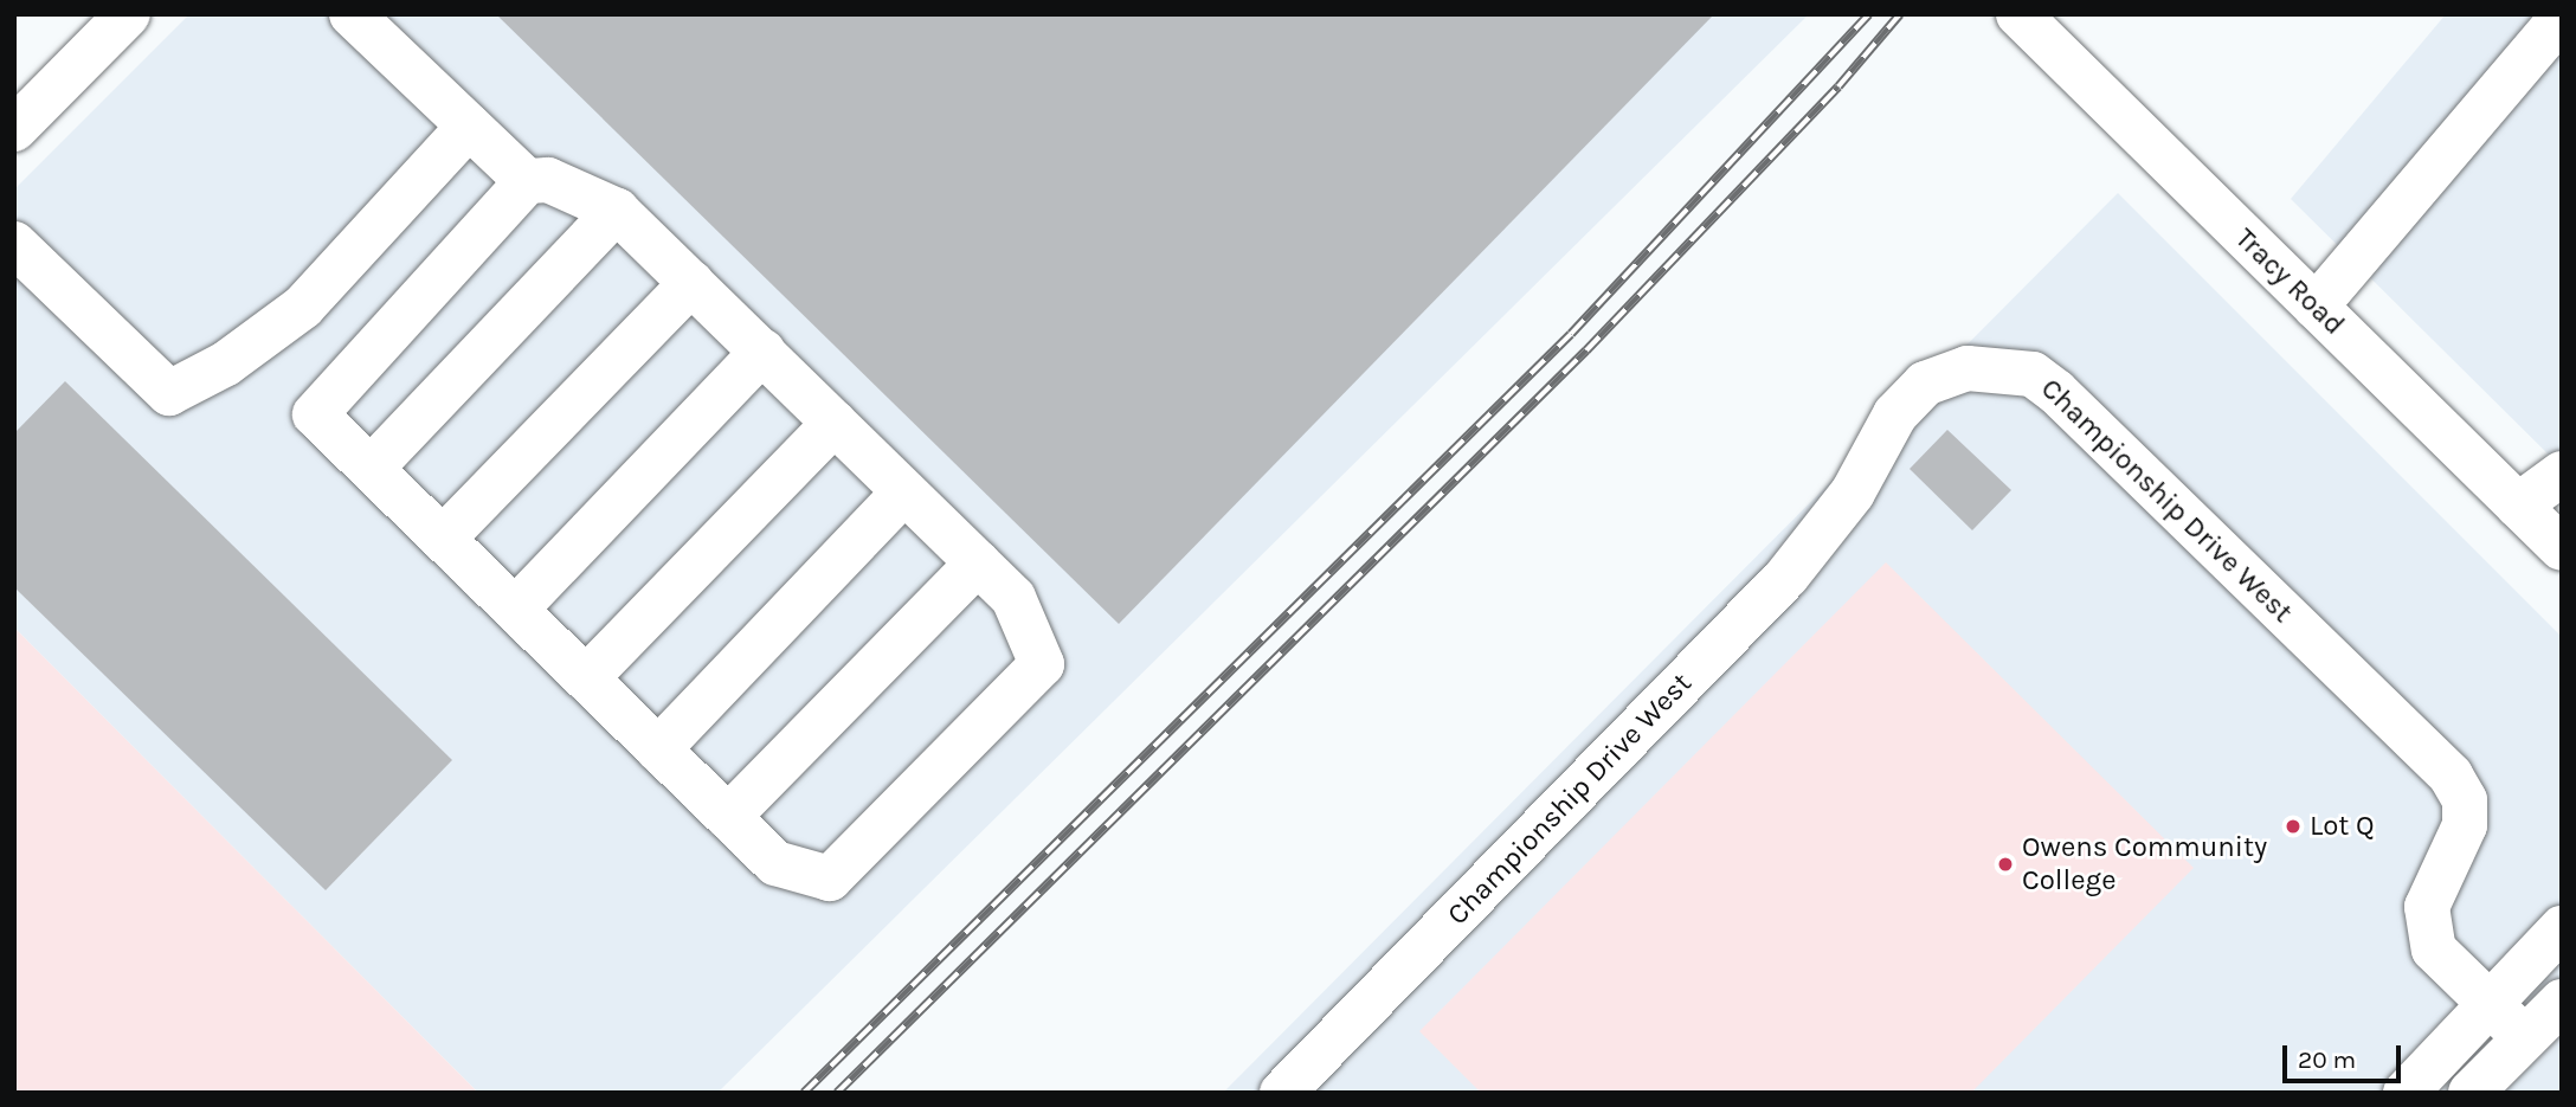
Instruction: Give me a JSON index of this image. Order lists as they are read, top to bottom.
{
  "streets": {
    "street": ["Tracy Road", "Championship Drive West"]
  },
  "places": ["Lot Q", "Owens Community College"],
  "scale_bar": "20 m"
}
